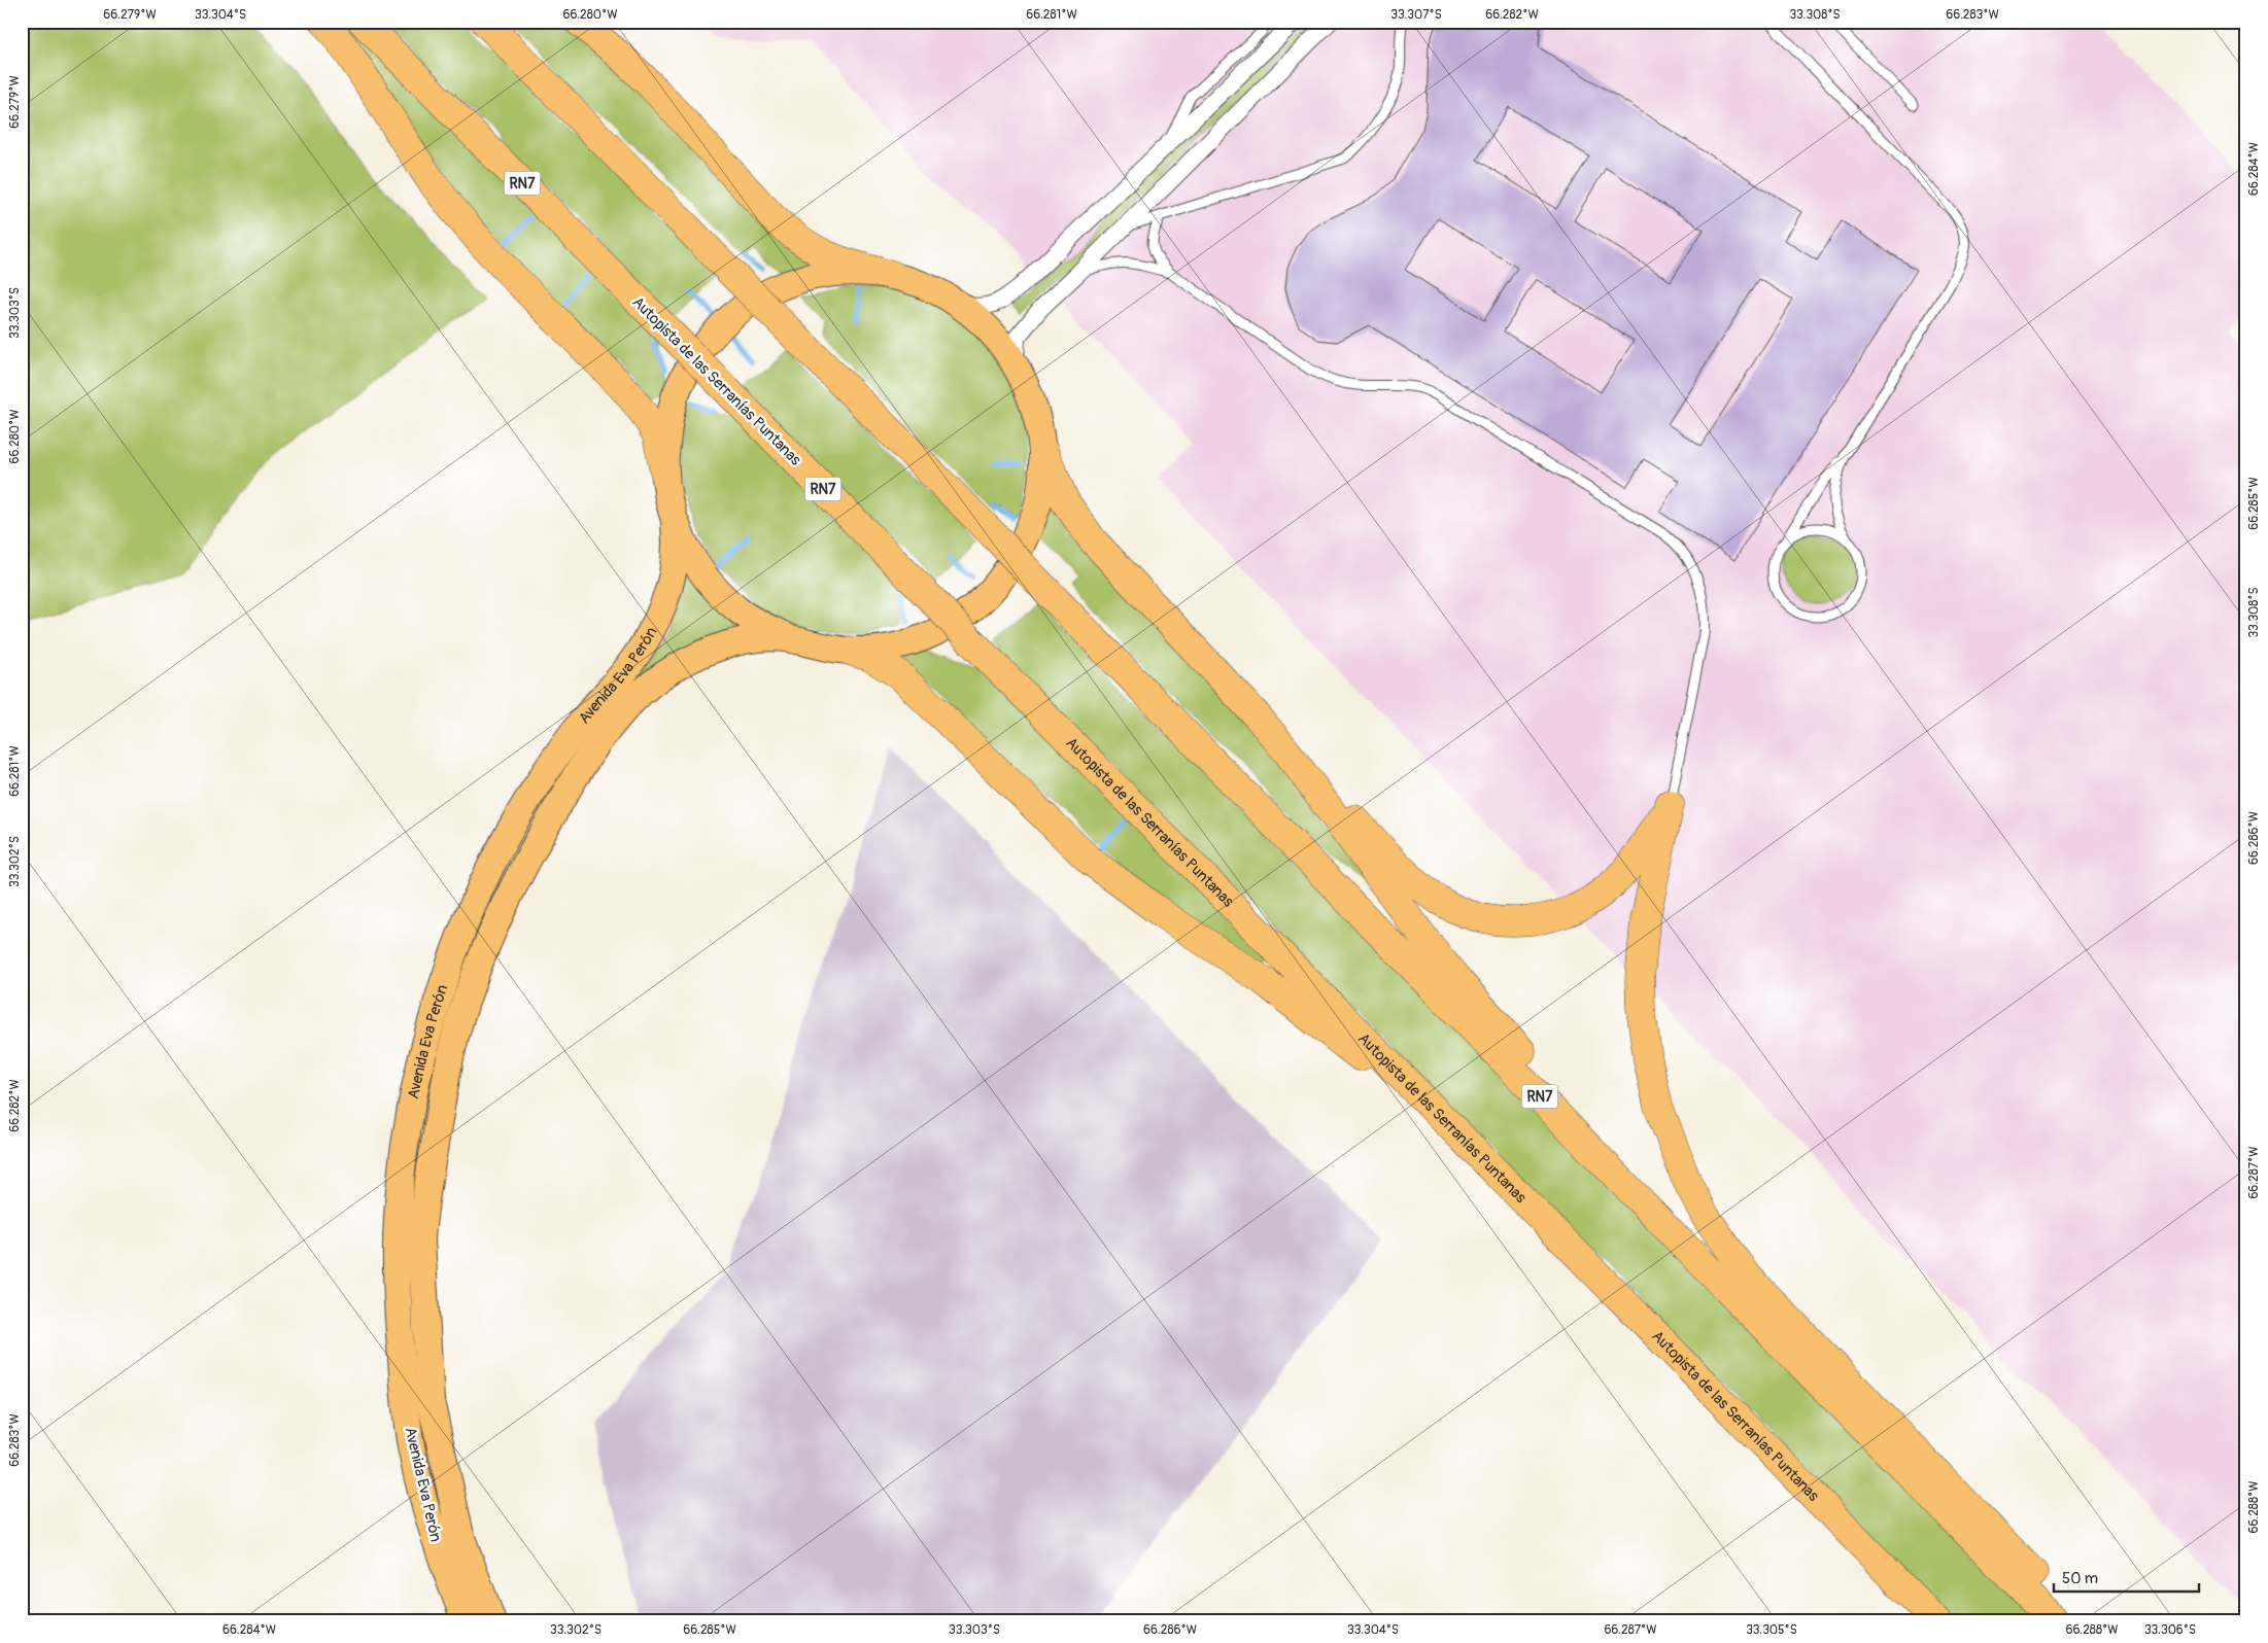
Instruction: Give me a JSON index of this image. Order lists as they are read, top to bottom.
{
  "streets": {
    "highway": ["RN7", "Autopista de las Serranías Puntanas"],
    "main road": ["Avenida Eva Perón"]
  },
  "scale_bar": "50 m",
  "coordinates": [
    "66.279°W",
    "33.304°S",
    "66.280°W",
    "66.281°W",
    "33.307°S",
    "66.282°W",
    "33.308°S",
    "66.283°W",
    "66.284°W",
    "33.303°S",
    "66.285°W",
    "66.286°W",
    "33.302°S",
    "66.287°W",
    "66.288°W",
    "33.305°S",
    "33.306°S"
  ]
}
